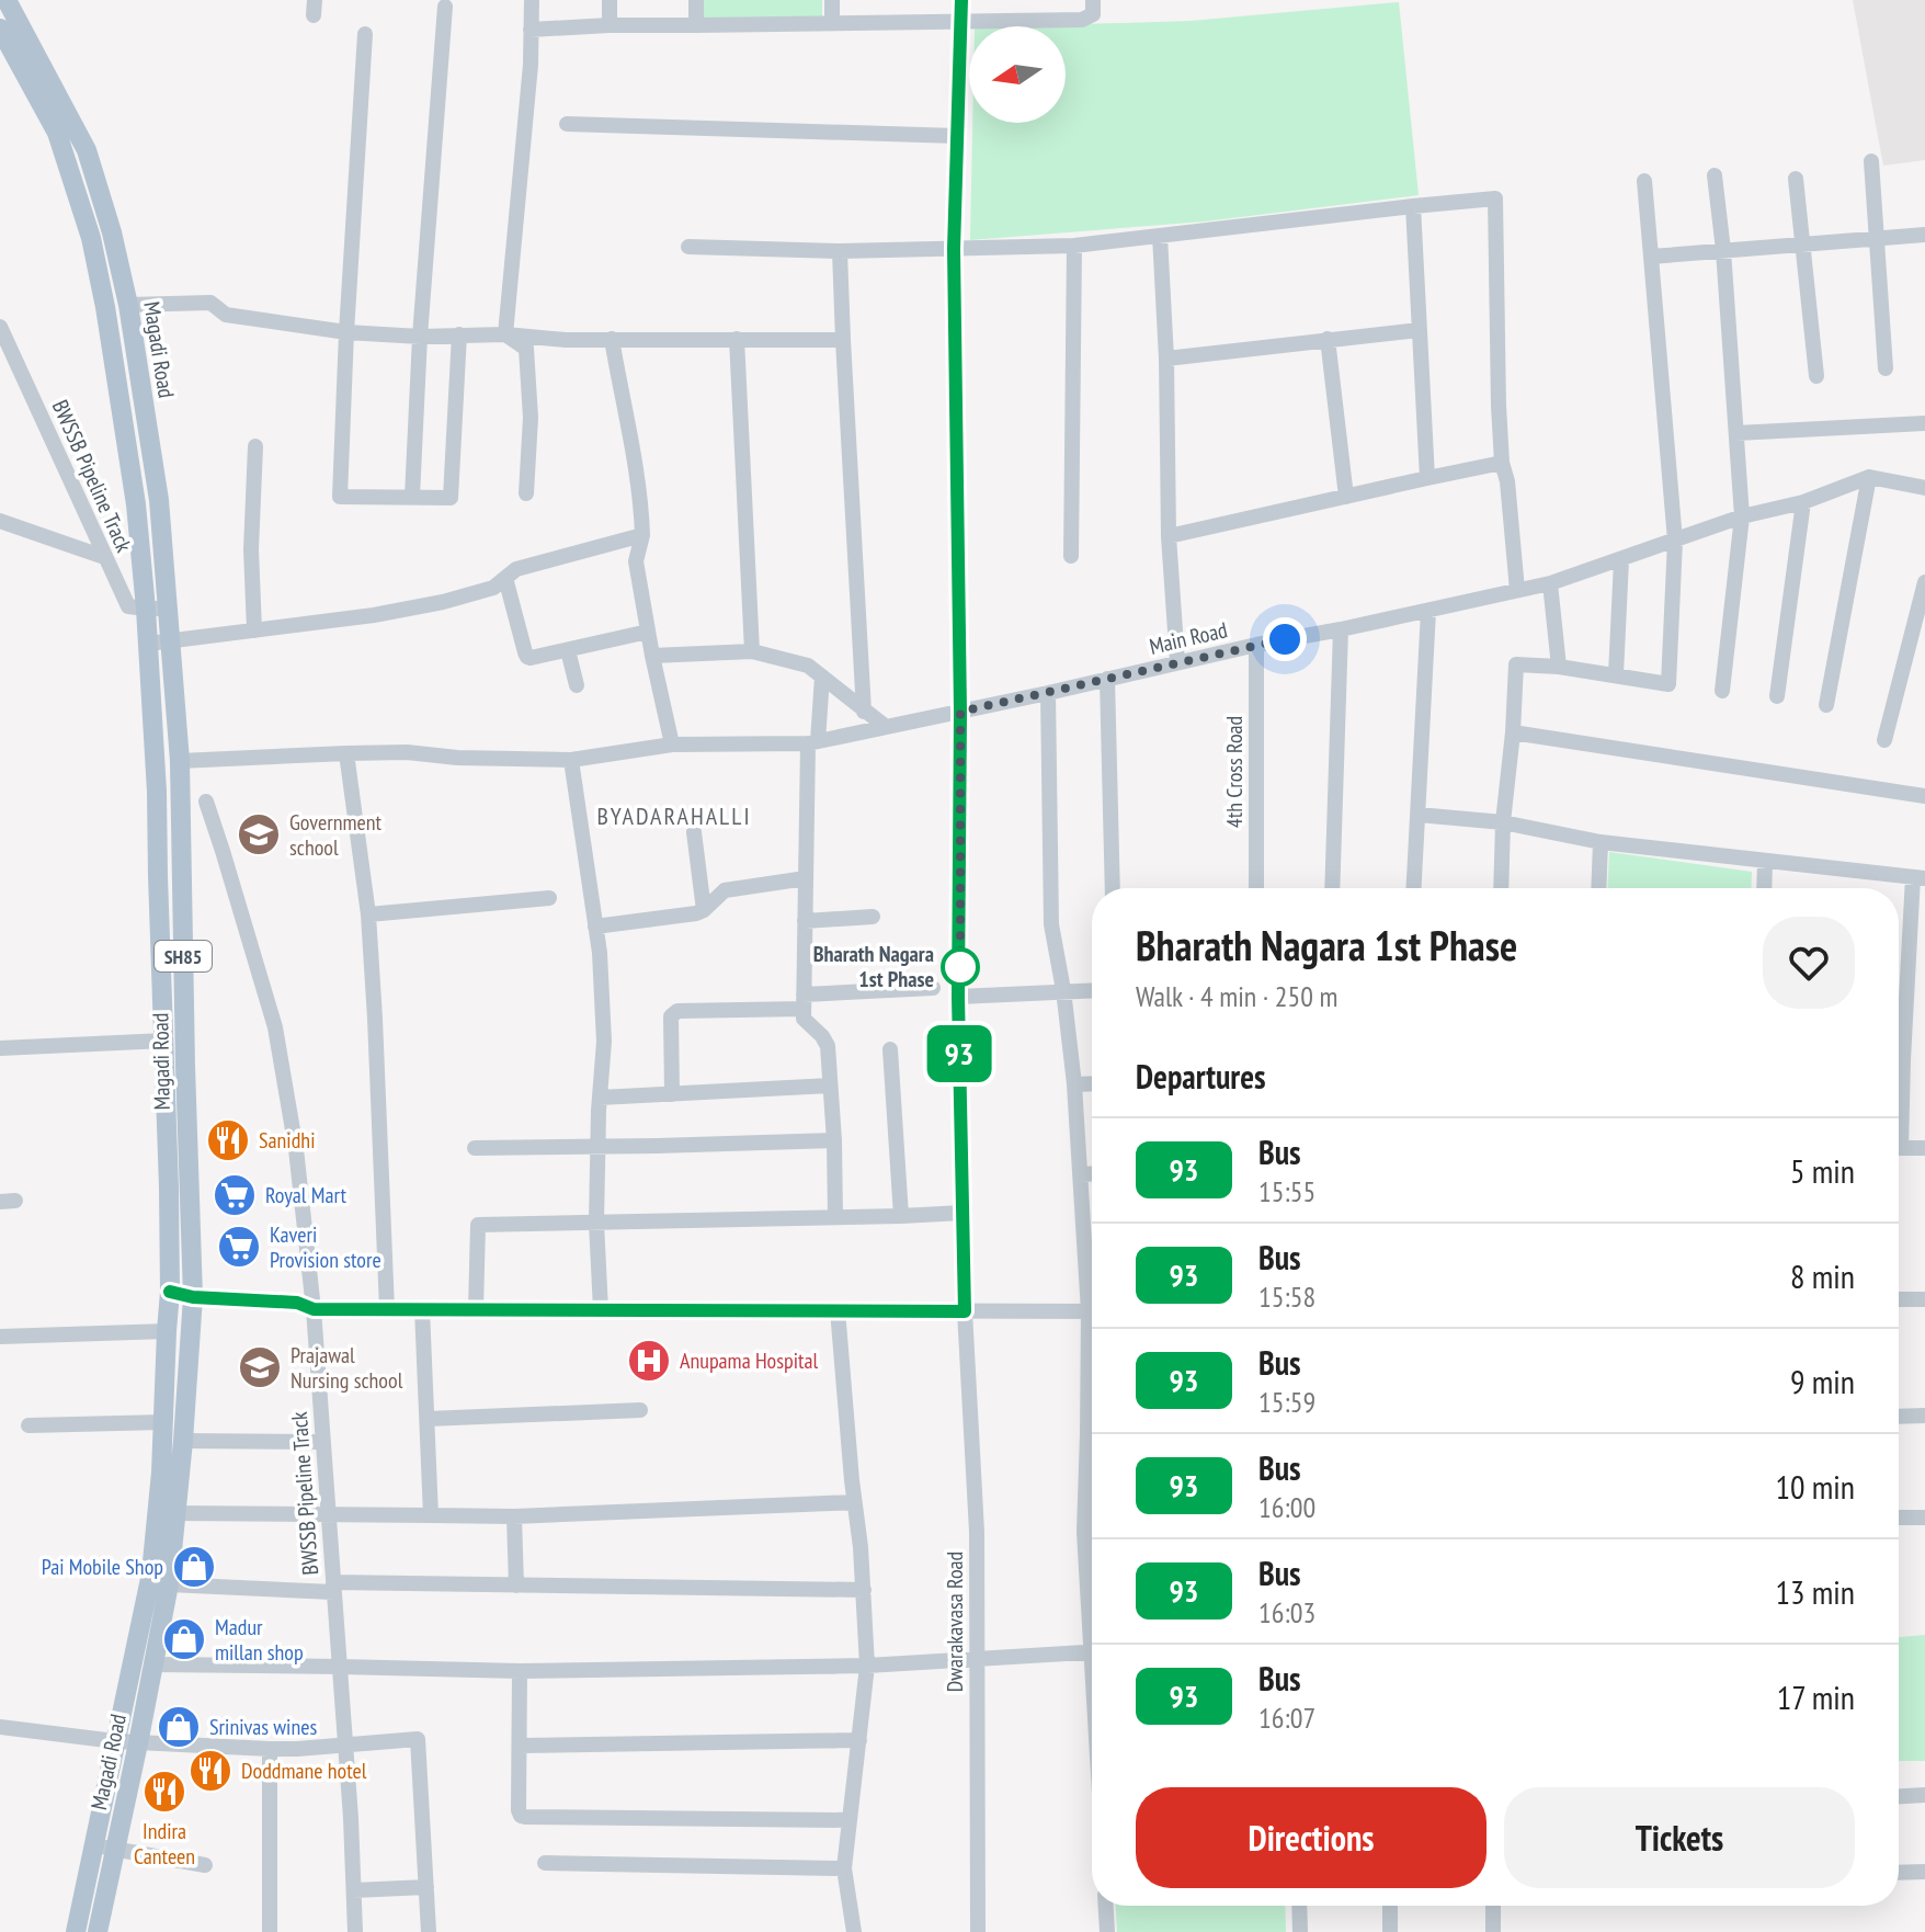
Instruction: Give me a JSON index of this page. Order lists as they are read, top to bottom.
{
  "streets": {
    "main road": ["Magadi Road", "SH85"],
    "street": [
      "BWSSB Pipeline Track",
      "Main Road",
      "4th Cross Road",
      "Dwarakavasa Road"
    ]
  },
  "crossings": [
    ["Magadi Road", "BWSSB Pipeline Track"],
    ["Magadi Road", "Main Road"],
    ["Main Road", "4th Cross Road"],
    ["Main Road", "Dwarakavasa Road"]
  ],
  "districts": ["BYADARAHALLI"],
  "places": {
    "school or university": ["Government school", "Prajawal Nursing school"],
    "other": ["Bharath Nagara 1st Phase"],
    "restaurant": ["Sanidhi", "Doddmane hotel", "Indira Canteen"],
    "supermarket": ["Royal Mart", "Kaveri Provision store"],
    "hospital": ["Anupama Hospital"],
    "shop": ["Pai Mobile Shop", "Madur millan shop", "Srinivas wines"]
  },
  "lines": ["bus line 93"],
  "north": "left",
  "page": {
    "on_map": "93",
    "heading": [
      ["Bharath Nagara 1st Phase", "Walk · 4 min · 250 m"],
      "Departures"
    ],
    "list": [
      {
        "mark": "93",
        "name": "Bus",
        "note": "15:55",
        "value": "5 min"
      },
      {
        "mark": "93",
        "name": "Bus",
        "note": "15:58",
        "value": "8 min"
      },
      {
        "mark": "93",
        "name": "Bus",
        "note": "15:59",
        "value": "9 min"
      },
      {
        "mark": "93",
        "name": "Bus",
        "note": "16:00",
        "value": "10 min"
      },
      {
        "mark": "93",
        "name": "Bus",
        "note": "16:03",
        "value": "13 min"
      },
      {
        "mark": "93",
        "name": "Bus",
        "note": "16:07",
        "value": "17 min"
      }
    ],
    "buttons": ["Directions", "Tickets"]
  }
}
